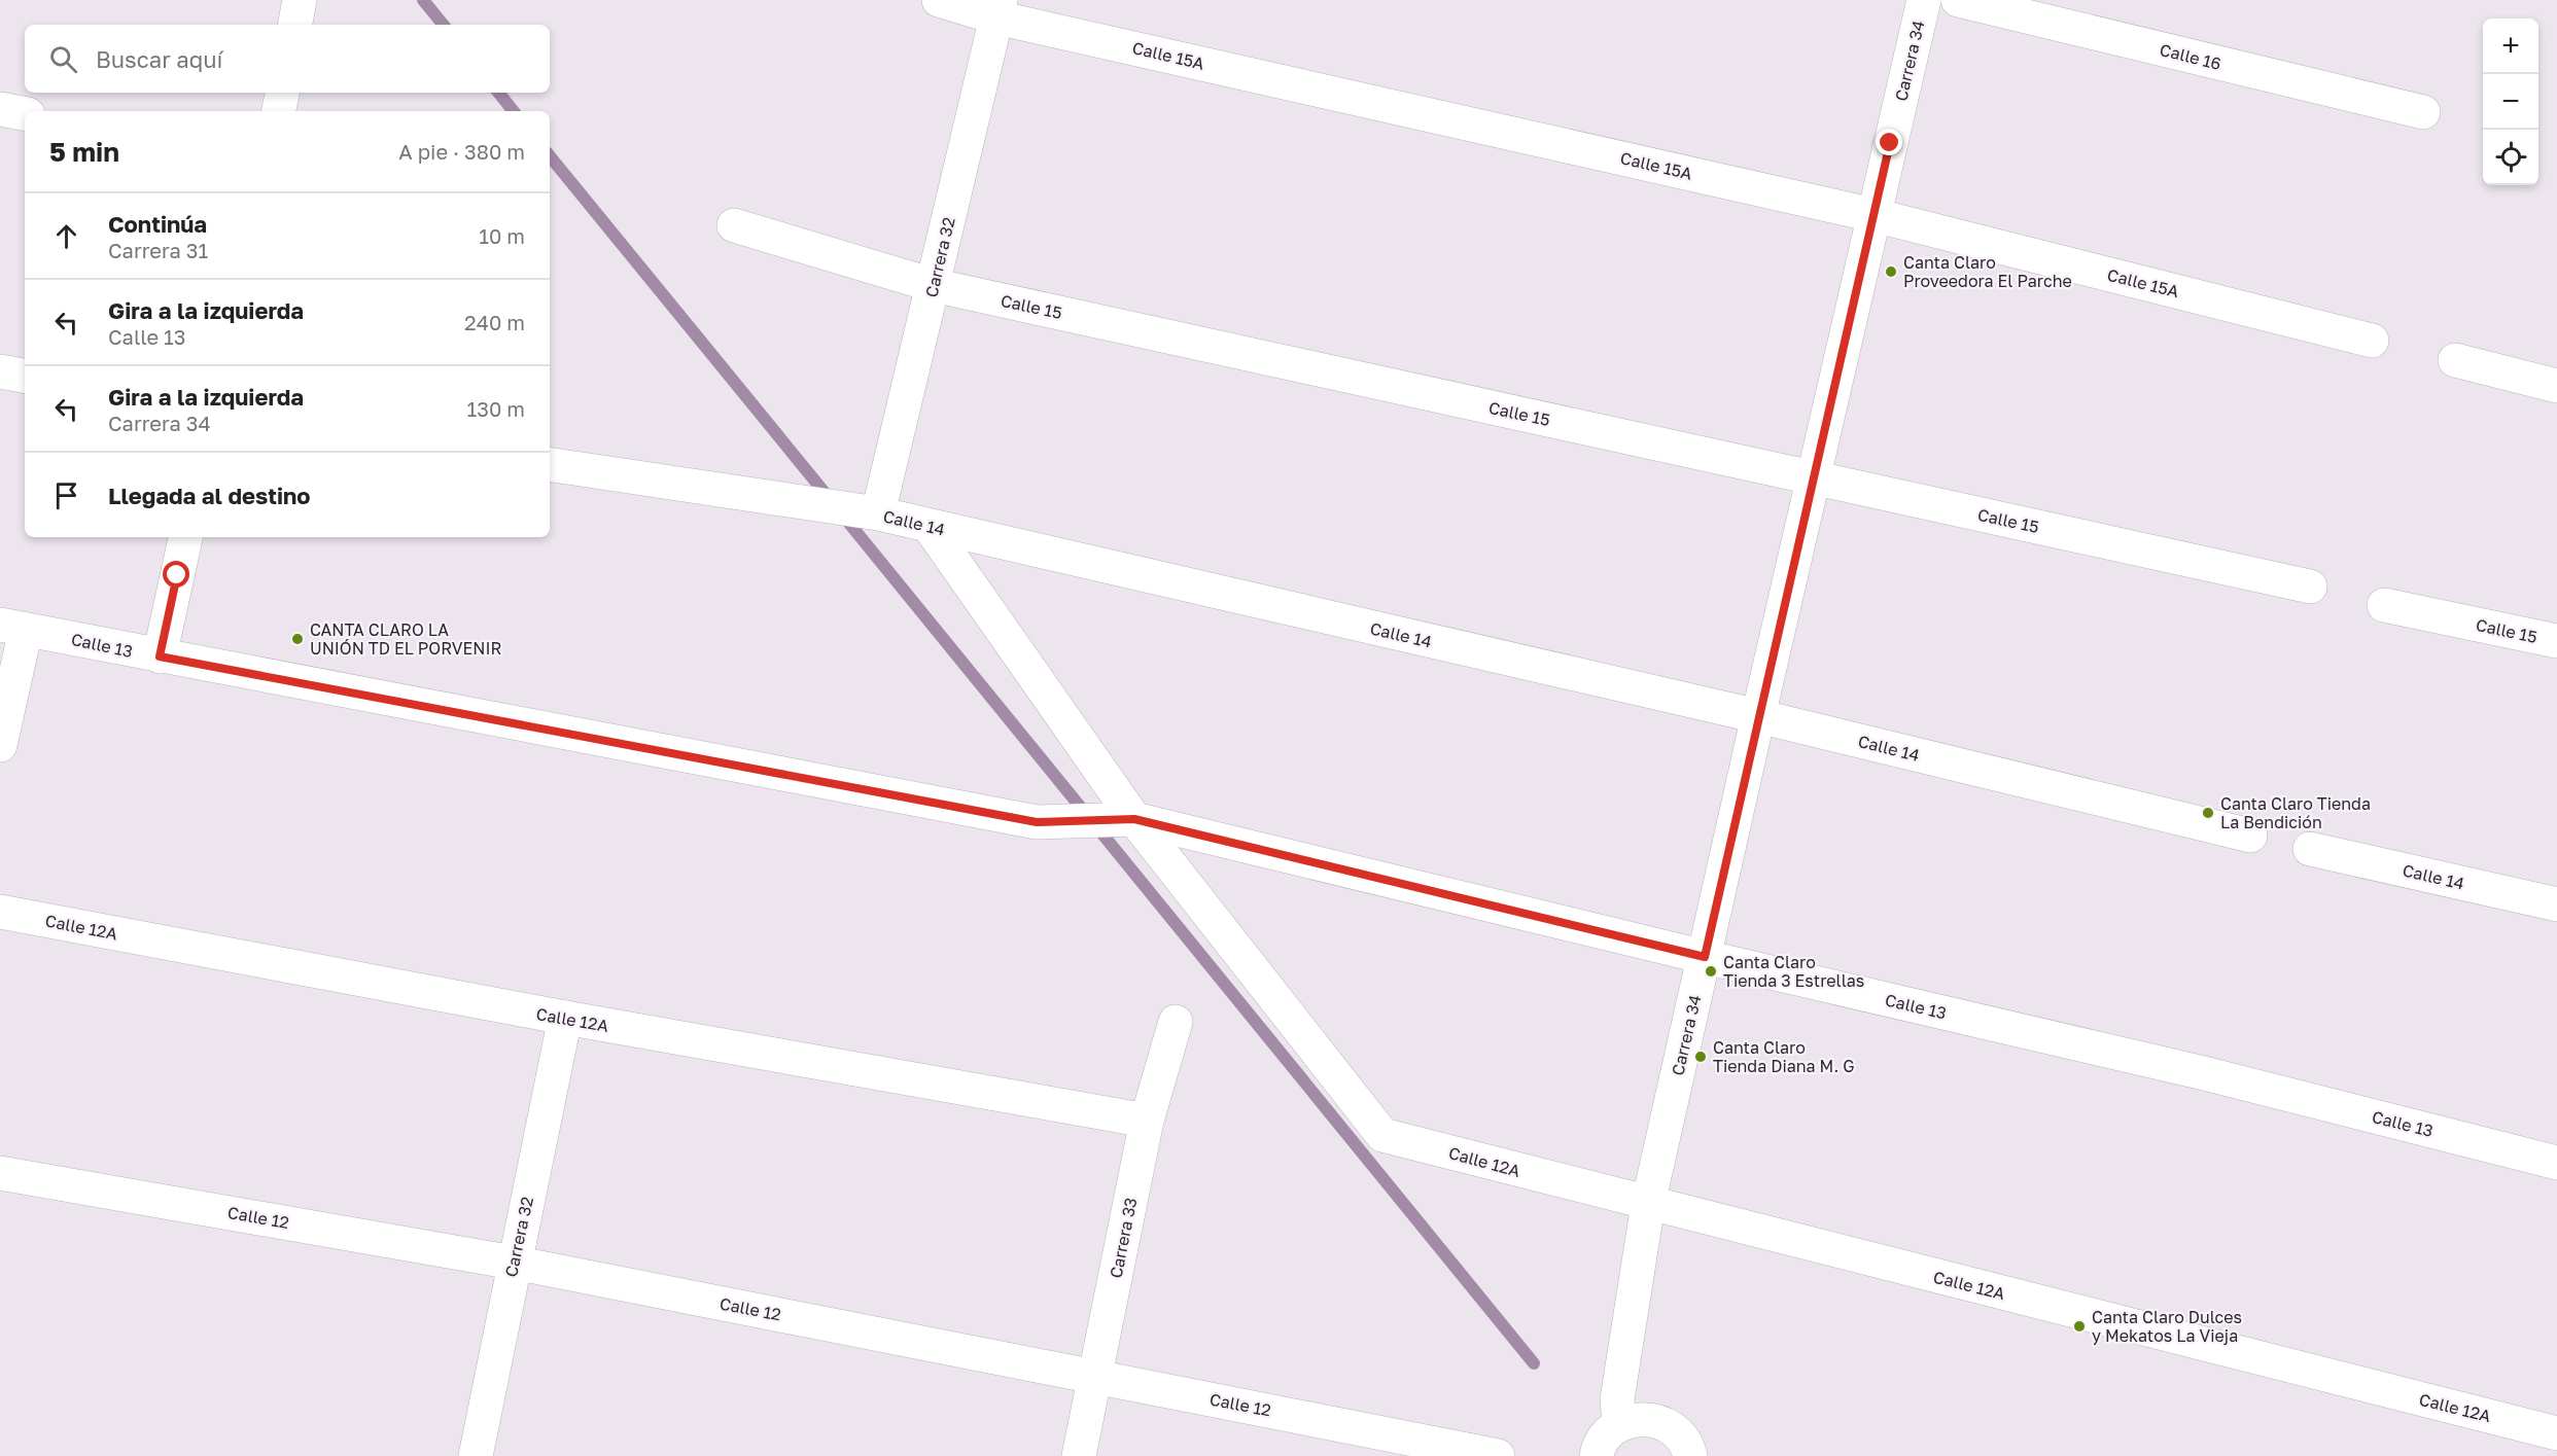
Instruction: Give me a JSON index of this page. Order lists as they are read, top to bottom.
{
  "streets": {
    "street": [
      "Calle 15A",
      "Calle 16",
      "Carrera 34",
      "Carrera 32",
      "Calle 15",
      "Calle 14",
      "Calle 13",
      "Calle 12A",
      "Calle 12",
      "Carrera 33"
    ]
  },
  "crossings": [
    ["Calle 15A", "Carrera 34"],
    ["Calle 15A", "Carrera 32"],
    ["Carrera 34", "Calle 15"],
    ["Carrera 34", "Calle 14"],
    ["Carrera 34", "Calle 13"],
    ["Carrera 34", "Calle 12A"],
    ["Carrera 32", "Calle 15"],
    ["Carrera 32", "Calle 14"],
    ["Carrera 32", "Calle 12A"],
    ["Carrera 32", "Calle 12"],
    ["Calle 13", "Calle 12A"],
    ["Calle 12A", "Carrera 33"],
    ["Calle 12", "Carrera 33"]
  ],
  "places": [
    "Canta Claro Proveedora El Parche",
    "CANTA CLARO LA UNIÓN TD EL PORVENIR",
    "Canta Claro Tienda La Bendición",
    "Canta Claro Tienda 3 Estrellas",
    "Canta Claro Tienda Diana M. G",
    "Canta Claro Dulces y Mekatos La Vieja"
  ],
  "page": {
    "map_buttons": ["+", "−"],
    "search": "Buscar aquí",
    "heading": ["5 min", "A pie · 380 m"],
    "list": [
      ["Continúa", "Carrera 31", "10 m"],
      ["Gira a la izquierda", "Calle 13", "240 m"],
      ["Gira a la izquierda", "Carrera 34", "130 m"],
      "Llegada al destino"
    ]
  }
}
